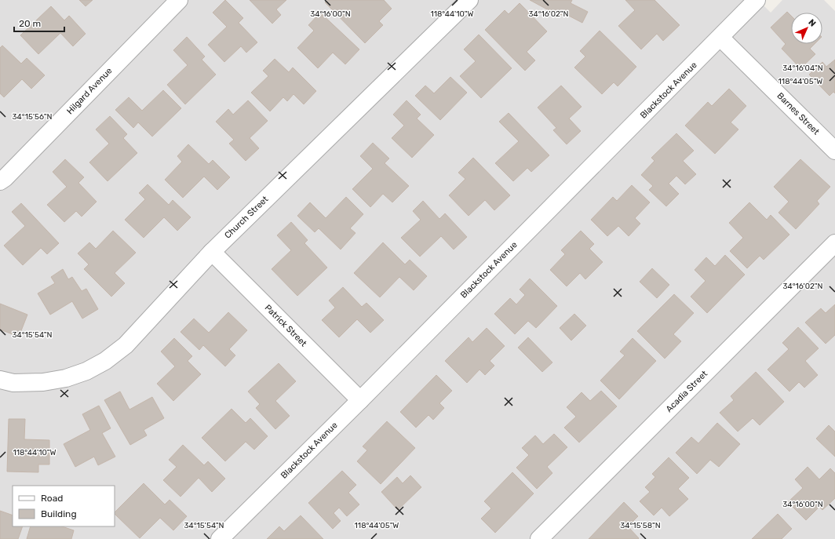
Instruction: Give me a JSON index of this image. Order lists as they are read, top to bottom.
{
  "streets": {
    "street": [
      "Blackstock Avenue",
      "Hilgard Avenue",
      "Barnes Street",
      "Church Street",
      "Patrick Street",
      "Acadia Street"
    ]
  },
  "crossings": [
    ["Blackstock Avenue", "Barnes Street"],
    ["Blackstock Avenue", "Patrick Street"],
    ["Church Street", "Patrick Street"]
  ],
  "legend": ["Road", "Building"],
  "scale_bar": "20 m",
  "north": "top right",
  "coordinates": [
    "34°16'00\"N",
    "118°44'10\"W",
    "34°16'02\"N",
    "34°16'04\"N",
    "118°44'05\"W",
    "34°15'56\"N",
    "34°15'54\"N",
    "34°15'58\"N"
  ]
}
